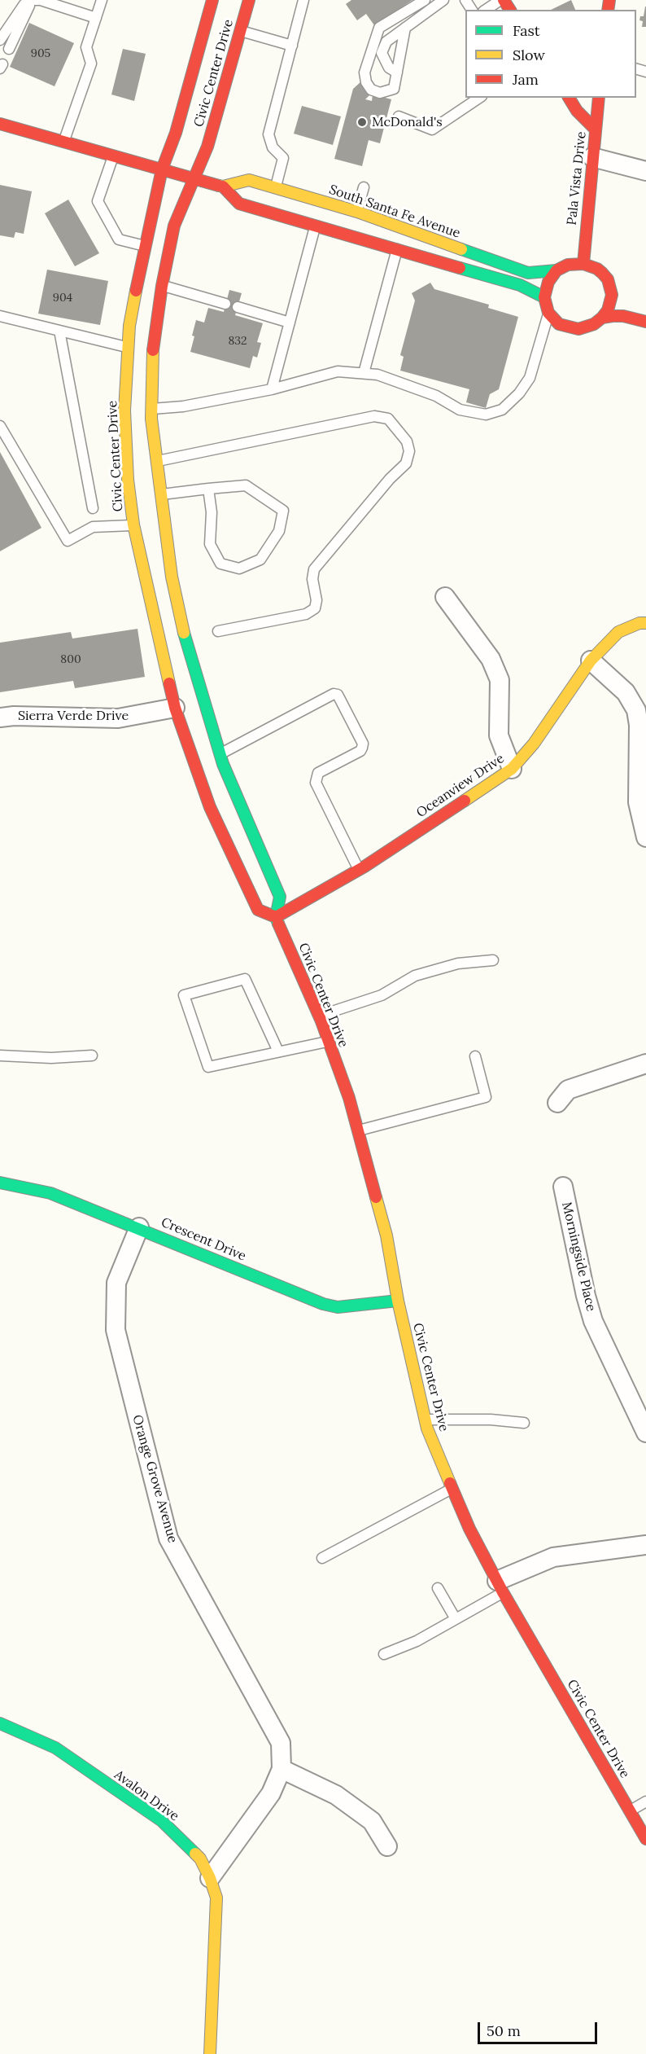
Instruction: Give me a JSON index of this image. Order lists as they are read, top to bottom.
{
  "streets": {
    "main road": [
      "Civic Center Drive",
      "Pala Vista Drive",
      "South Santa Fe Avenue",
      "Oceanview Drive",
      "Crescent Drive",
      "Avalon Drive"
    ],
    "street": ["Sierra Verde Drive", "Morningside Place", "Orange Grove Avenue"]
  },
  "crossings": [
    ["Civic Center Drive", "South Santa Fe Avenue"],
    ["Civic Center Drive", "Sierra Verde Drive"],
    ["Civic Center Drive", "Oceanview Drive"],
    ["Civic Center Drive", "Crescent Drive"],
    ["Pala Vista Drive", "South Santa Fe Avenue"],
    ["Crescent Drive", "Orange Grove Avenue"]
  ],
  "places": ["McDonald's"],
  "house_numbers": [
    "905",
    "904",
    "832",
    "800"
  ],
  "legend": ["Fast", "Slow", "Jam"],
  "scale_bar": "50 m"
}
